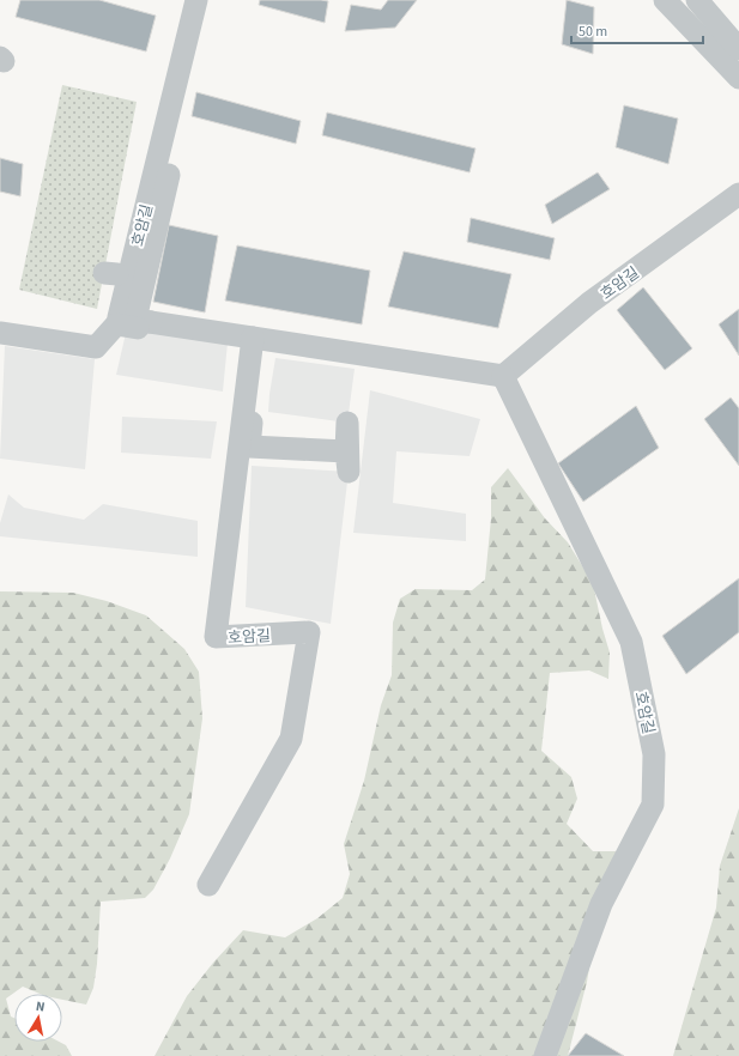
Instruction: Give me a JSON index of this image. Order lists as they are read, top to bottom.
{
  "streets": {
    "street": ["호암길"]
  },
  "scale_bar": "50 m",
  "north": "top"
}
